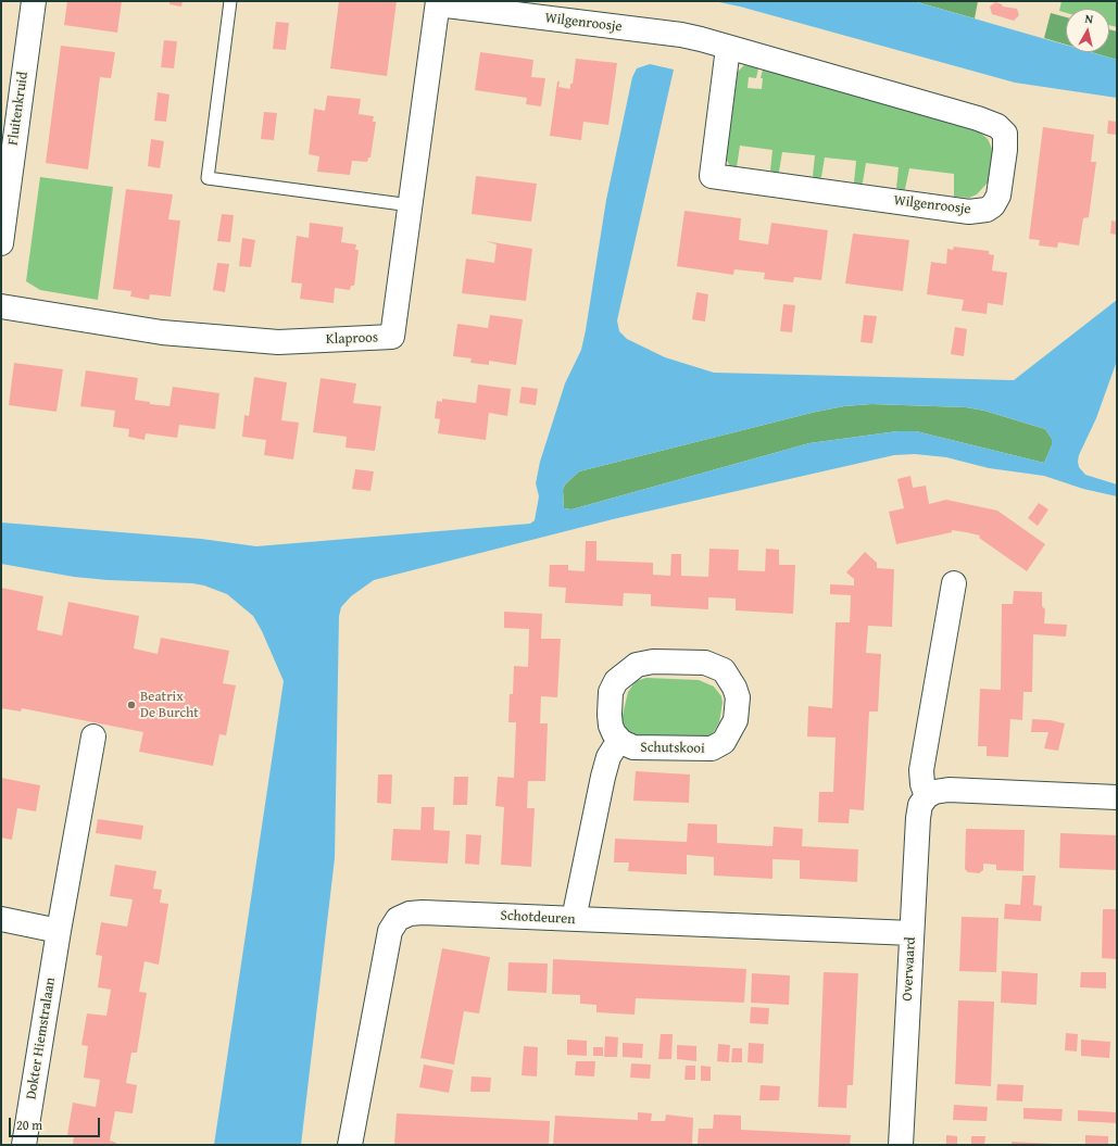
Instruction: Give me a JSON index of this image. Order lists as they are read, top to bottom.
{
  "streets": {
    "street": [
      "Wilgenroosje",
      "Fluitenkruid",
      "Klaproos",
      "Schutskooi",
      "Schotdeuren",
      "Overwaard",
      "Dokter Hiemstralaan"
    ]
  },
  "crossings": [
    ["Wilgenroosje", "Klaproos"],
    ["Schutskooi", "Schotdeuren"],
    ["Schotdeuren", "Overwaard"]
  ],
  "places": ["Beatrix De Burcht"],
  "scale_bar": "20 m",
  "north": "top"
}
